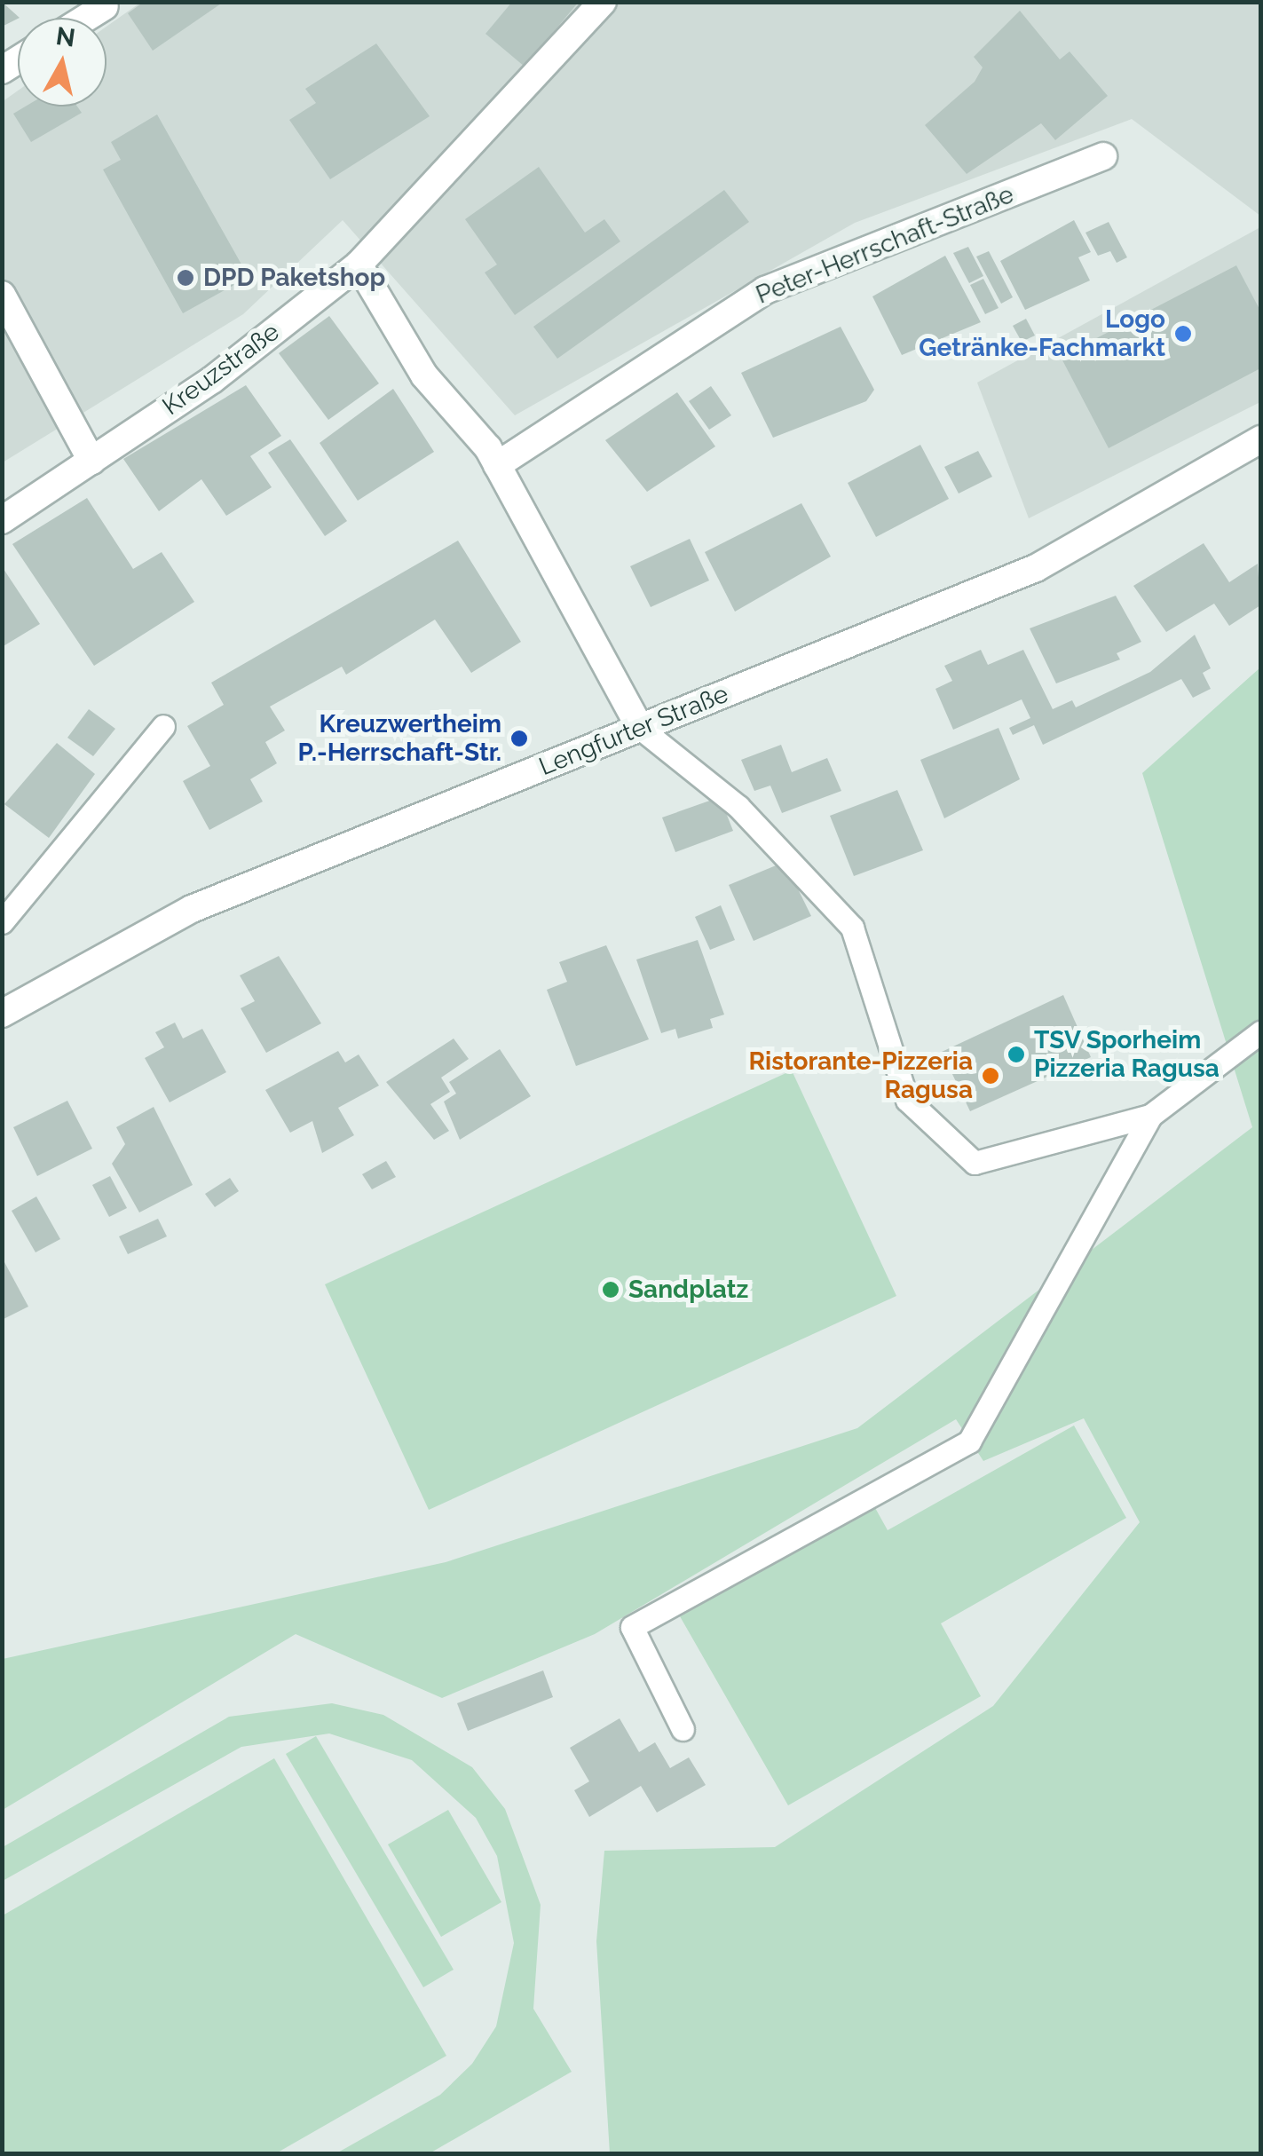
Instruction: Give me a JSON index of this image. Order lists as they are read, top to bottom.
{
  "streets": {
    "street": ["Peter-Herrschaft-Straße", "Kreuzstraße", "Lengfurter Straße"]
  },
  "places": [
    "DPD Paketshop",
    "Logo Getränke-Fachmarkt",
    "Kreuzwertheim P.-Herrschaft-Str.",
    "TSV Sporheim Pizzeria Ragusa",
    "Ristorante-Pizzeria Ragusa",
    "Sandplatz"
  ],
  "north": "top"
}
